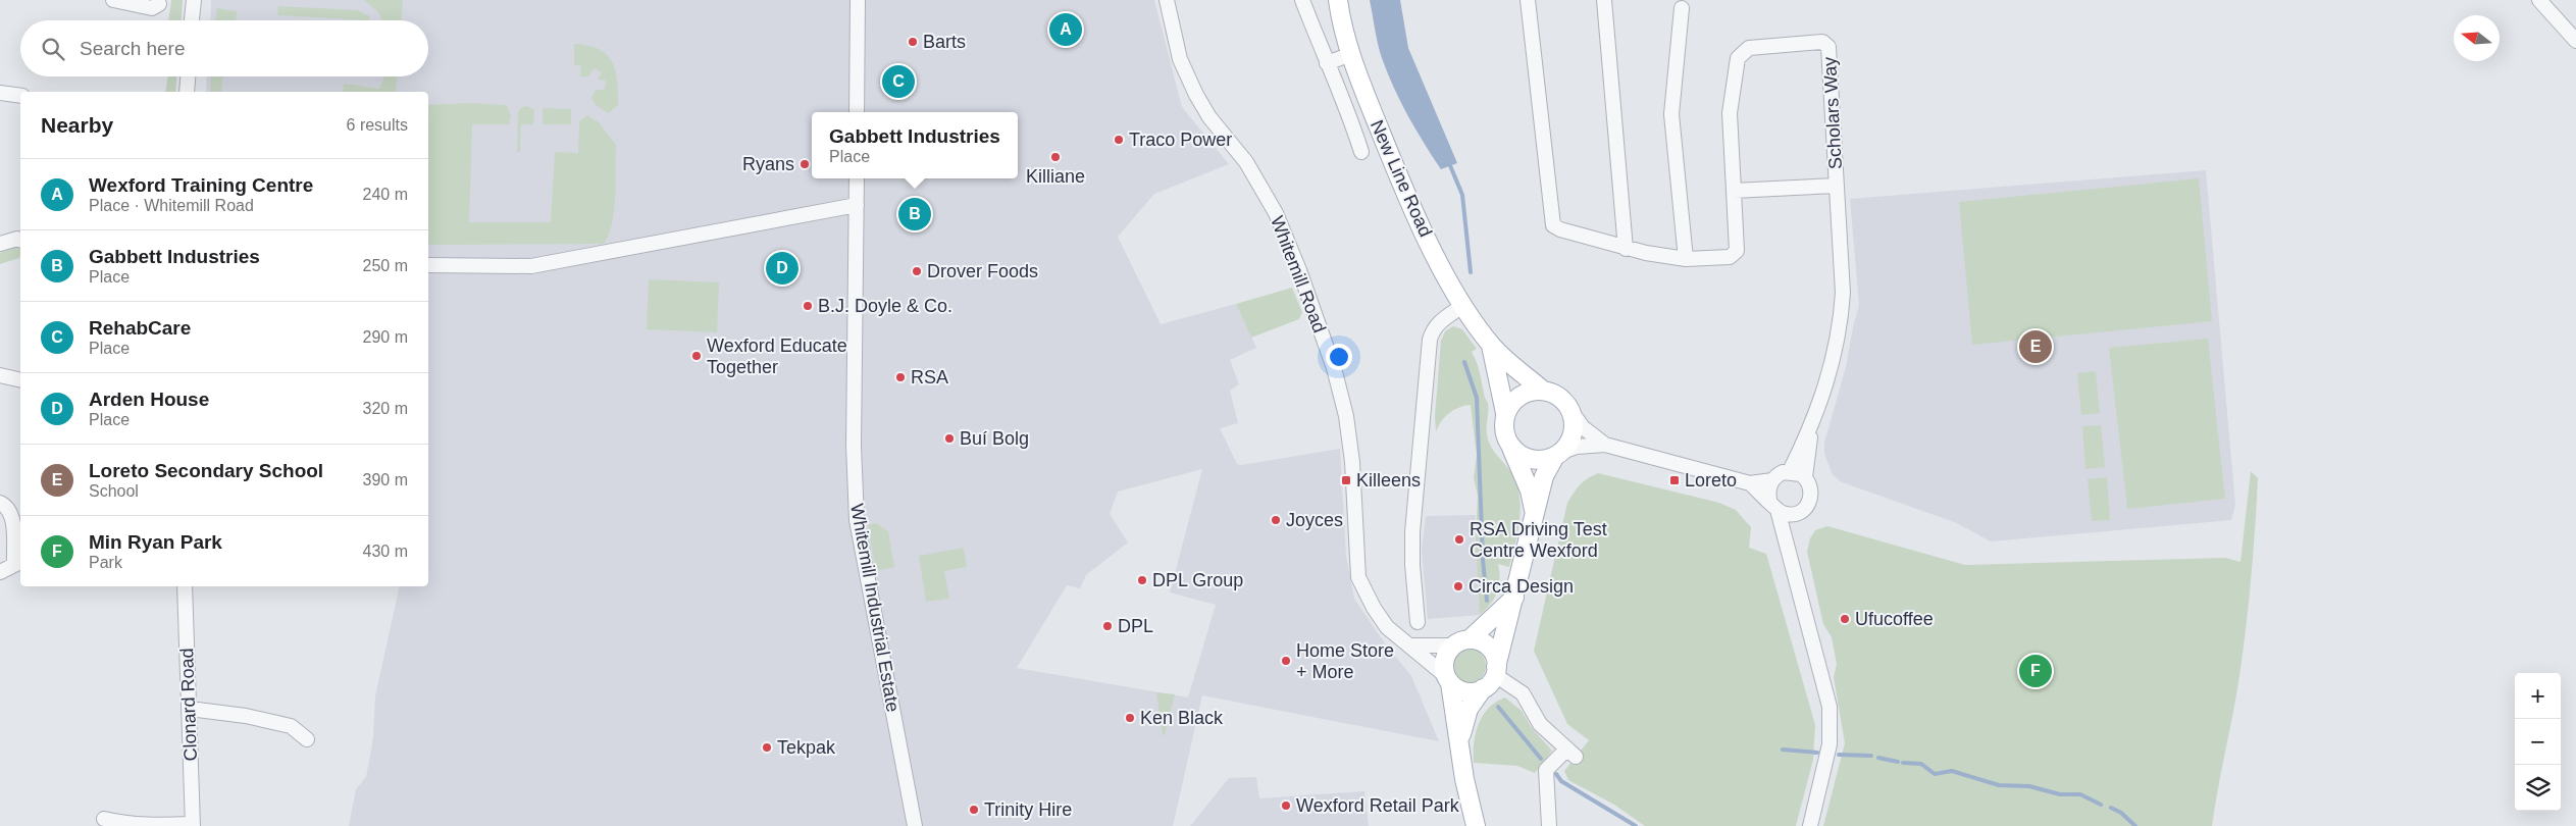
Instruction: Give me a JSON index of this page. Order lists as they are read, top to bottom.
{
  "streets": {
    "main road": ["New Line Road"],
    "street": [
      "Scholars Way",
      "Whitemill Road",
      "Whitemill Industrial Estate",
      "Clonard Road"
    ]
  },
  "places": {
    "other": [
      "Barts",
      "Traco Power",
      "Killiane",
      "Ryans",
      "Drover Foods",
      "B.J. Doyle & Co.",
      "Wexford Educate Together",
      "RSA",
      "Buí Bolg",
      "Joyces",
      "RSA Driving Test Centre Wexford",
      "DPL Group",
      "Circa Design",
      "Ufucoffee",
      "DPL",
      "Home Store + More",
      "Ken Black",
      "Tekpak",
      "Wexford Retail Park",
      "Trinity Hire"
    ],
    "transit": ["Killeens", "Loreto"]
  },
  "north": "left",
  "page": {
    "pins": [
      "A",
      "C",
      "B",
      "D",
      "E",
      "F"
    ],
    "search": "Search here",
    "heading": ["Nearby", "6 results"],
    "popup": ["Gabbett Industries", "Place"],
    "list": [
      {
        "mark": "A",
        "name": "Wexford Training Centre",
        "note": "Place · Whitemill Road",
        "value": "240 m"
      },
      {
        "mark": "B",
        "name": "Gabbett Industries",
        "note": "Place",
        "value": "250 m"
      },
      {
        "mark": "C",
        "name": "RehabCare",
        "note": "Place",
        "value": "290 m"
      },
      {
        "mark": "D",
        "name": "Arden House",
        "note": "Place",
        "value": "320 m"
      },
      {
        "mark": "E",
        "name": "Loreto Secondary School",
        "note": "School",
        "value": "390 m"
      },
      {
        "mark": "F",
        "name": "Min Ryan Park",
        "note": "Park",
        "value": "430 m"
      }
    ],
    "map_buttons": ["+", "−"]
  }
}
